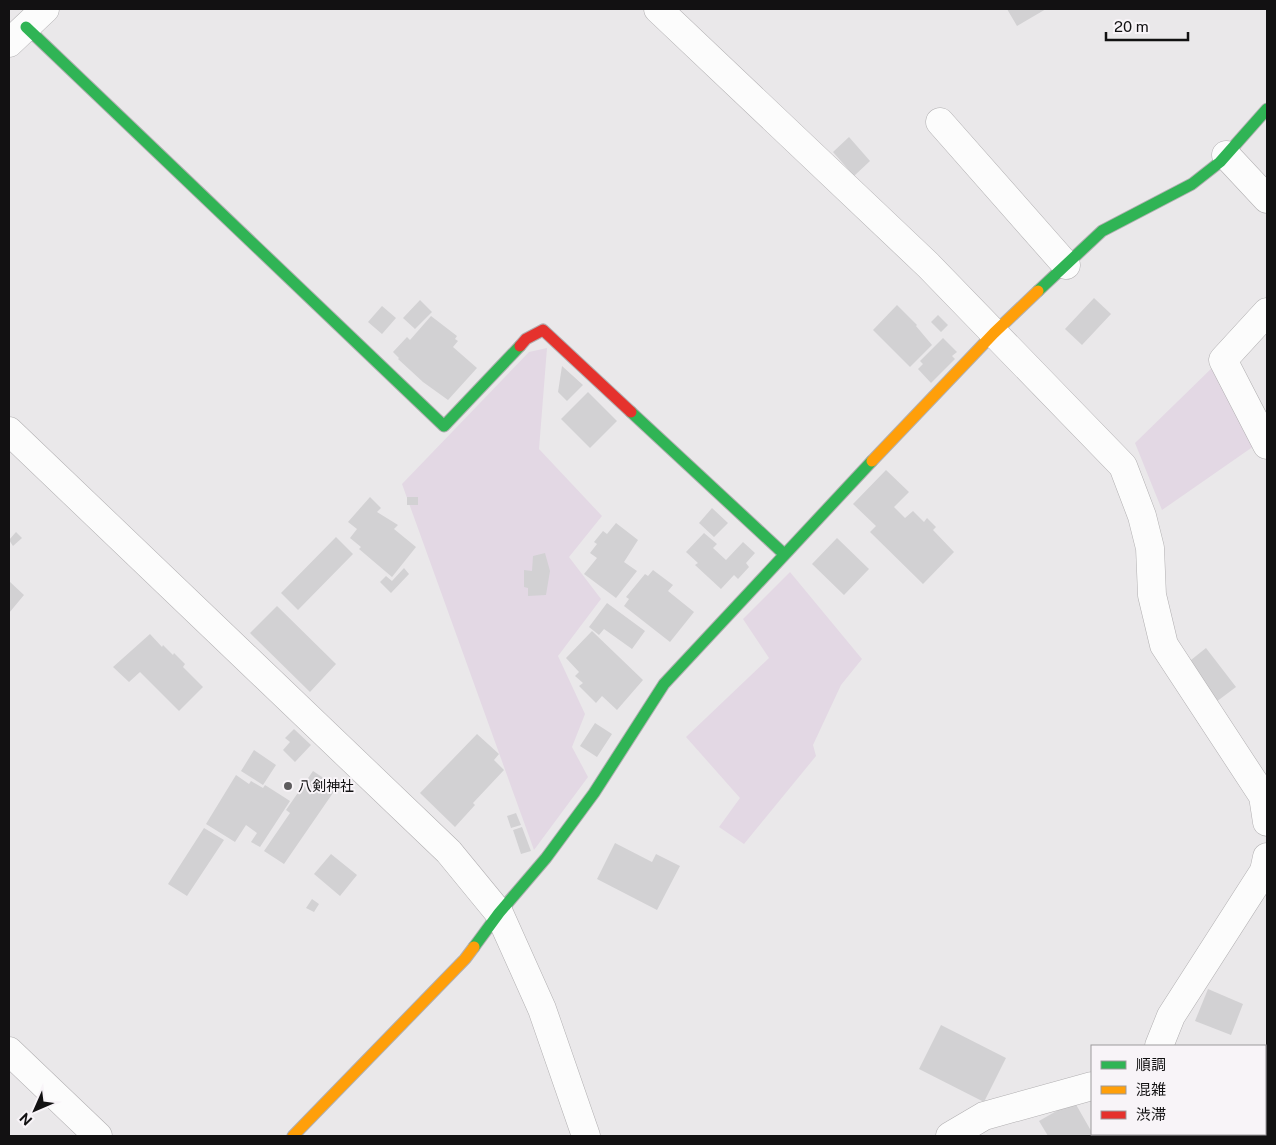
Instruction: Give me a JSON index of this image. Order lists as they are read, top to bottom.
{
  "places": ["八剣神社"],
  "legend": ["順調", "混雑", "渋滞"],
  "scale_bar": "20 m",
  "north": "bottom left"
}
